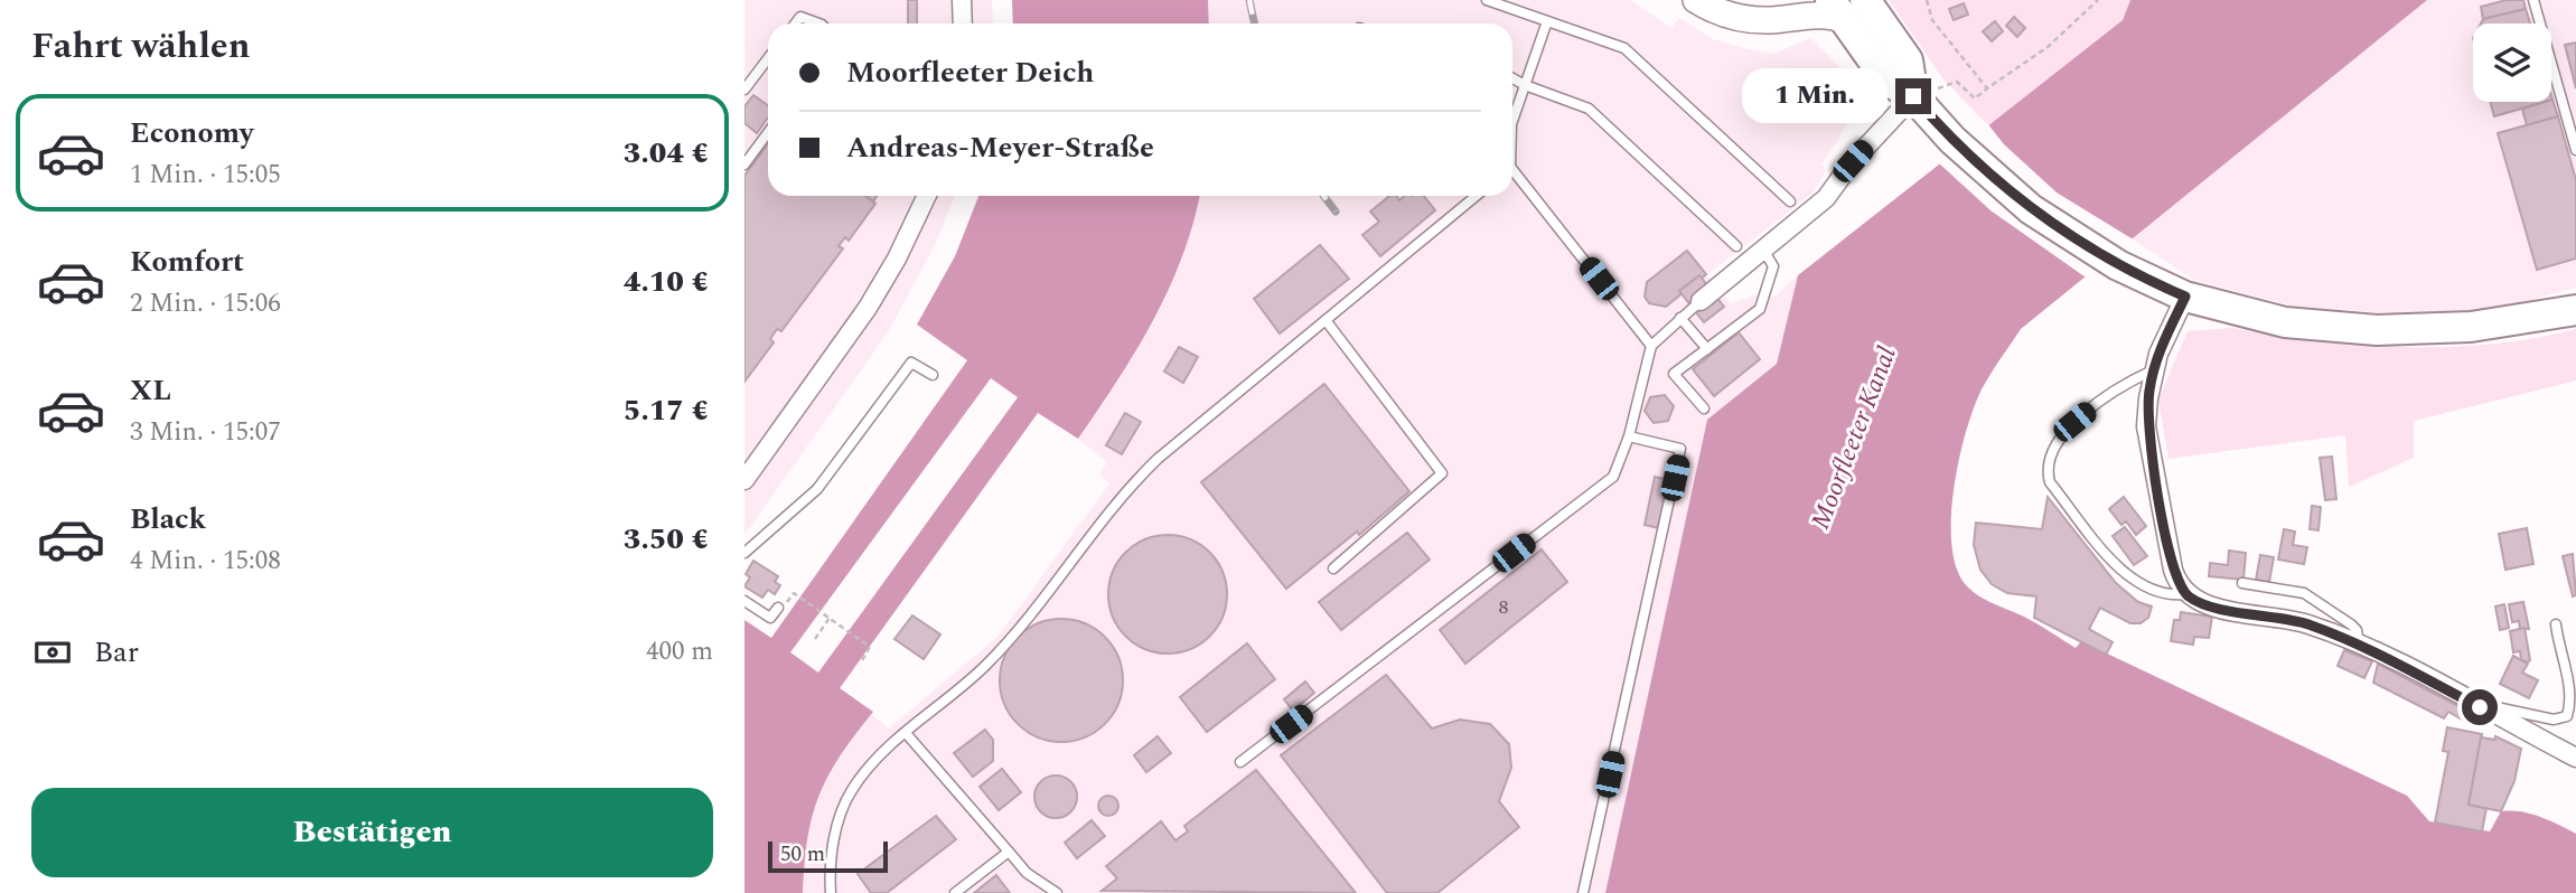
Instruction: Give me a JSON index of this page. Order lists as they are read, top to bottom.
{
  "water": ["Moorfleeter Kanal"],
  "house_numbers": ["8"],
  "scale_bar": "50 m",
  "page": {
    "heading": "Fahrt wählen",
    "banner": ["Moorfleeter Deich", "Andreas-Meyer-Straße"],
    "bubble": "1 Min.",
    "list": [
      {
        "name": "Economy",
        "note": "1 Min. · 15:05",
        "value": "3.04 €"
      },
      {
        "name": "Komfort",
        "note": "2 Min. · 15:06",
        "value": "4.10 €"
      },
      {
        "name": "XL",
        "note": "3 Min. · 15:07",
        "value": "5.17 €"
      },
      {
        "name": "Black",
        "note": "4 Min. · 15:08",
        "value": "3.50 €"
      }
    ],
    "pay": ["Bar", "400 m"],
    "buttons": "Bestätigen",
    "scale": "50 m"
  }
}
